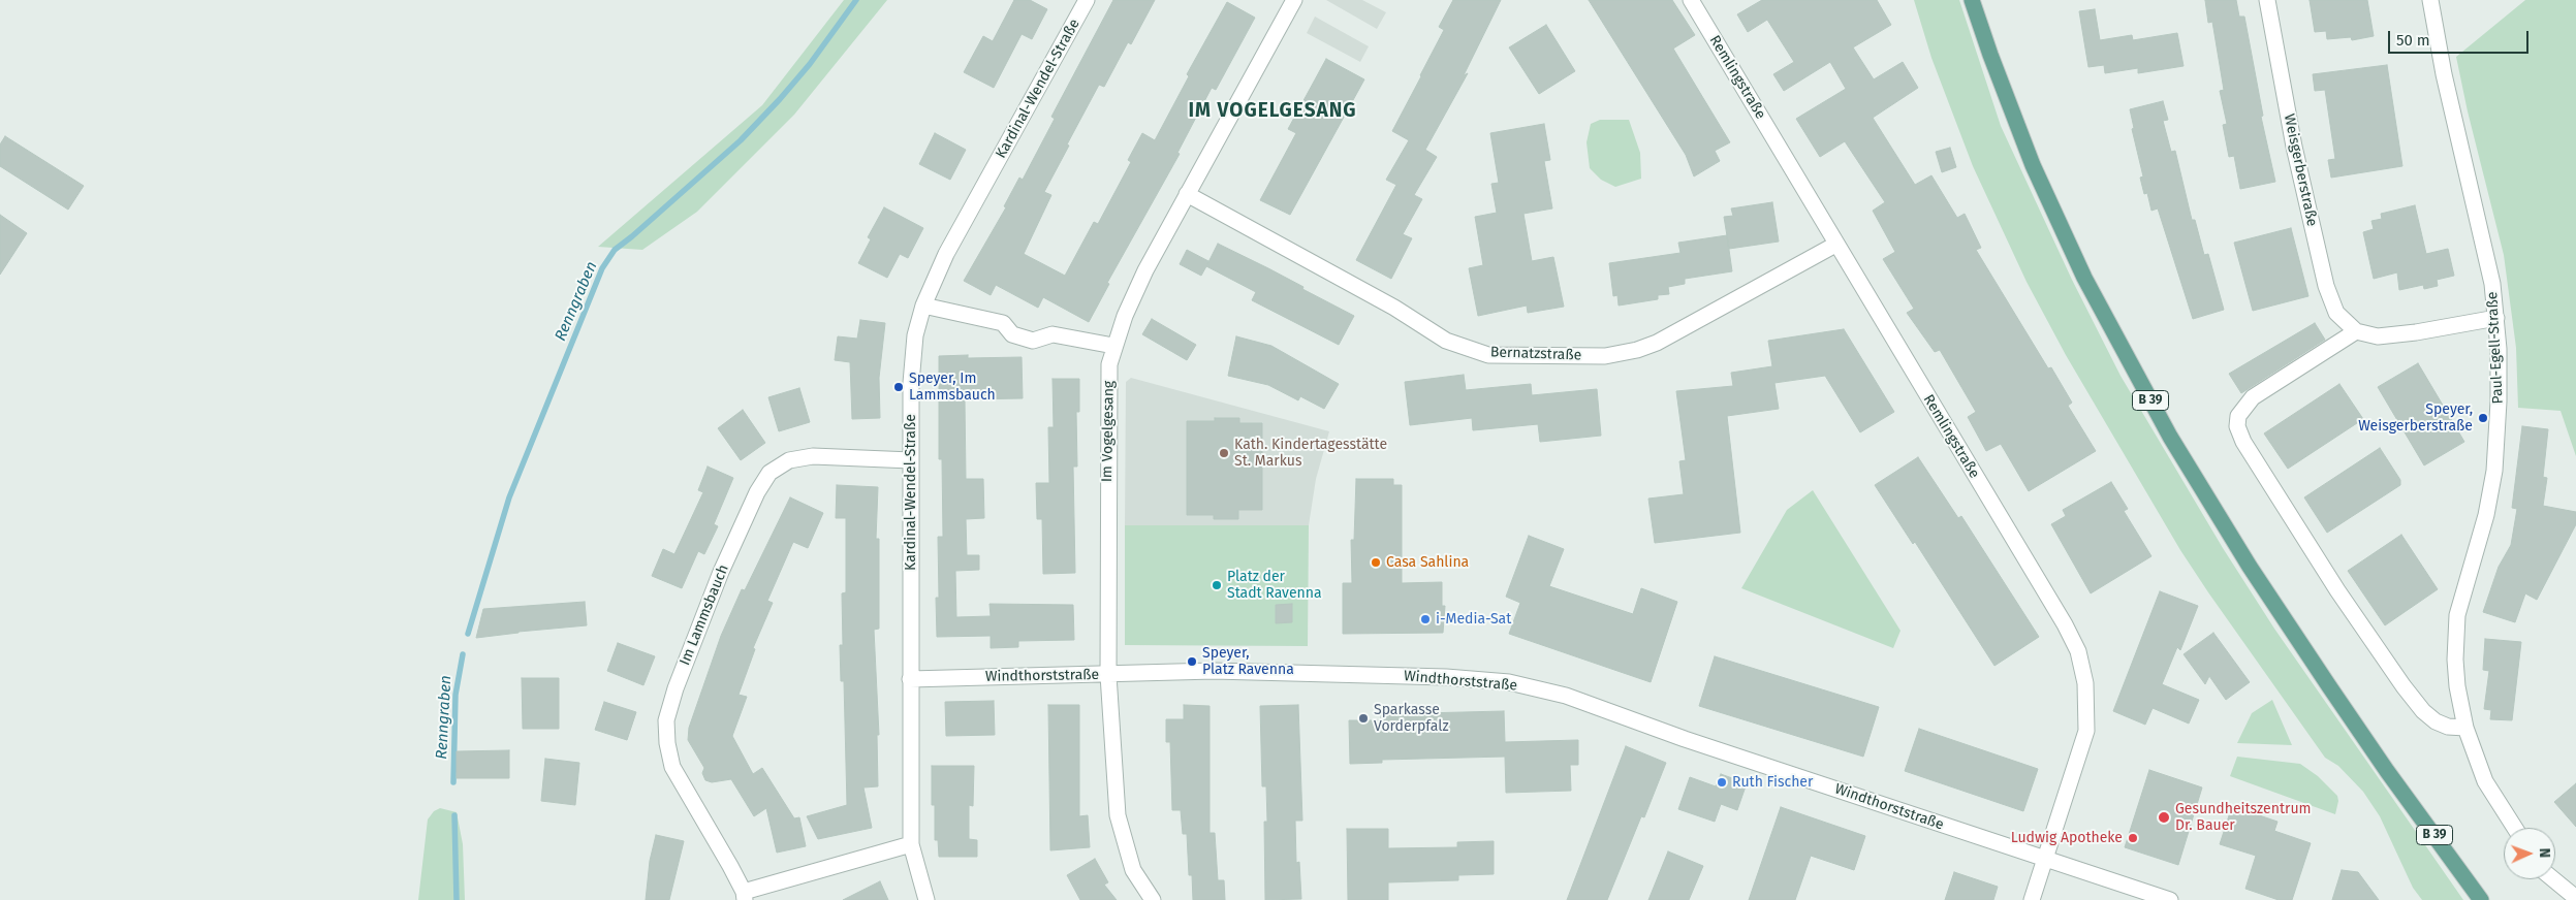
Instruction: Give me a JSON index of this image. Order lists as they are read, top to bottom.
{
  "streets": {
    "main road": ["B 39"],
    "street": [
      "Remlingstraße",
      "Kardinal-Wendel-Straße",
      "Weisgerberstraße",
      "Paul-Egell-Straße",
      "Bernatzstraße",
      "Im Vogelgesang",
      "Im Lammsbauch",
      "Windthorststraße"
    ]
  },
  "crossings": [
    ["Remlingstraße", "Bernatzstraße"],
    ["Remlingstraße", "Windthorststraße"],
    ["Kardinal-Wendel-Straße", "Im Lammsbauch"],
    ["Kardinal-Wendel-Straße", "Windthorststraße"],
    ["Bernatzstraße", "Im Vogelgesang"],
    ["Im Vogelgesang", "Windthorststraße"]
  ],
  "districts": ["IM VOGELGESANG"],
  "water": ["Renngraben"],
  "places": [
    "Speyer, Im Lammsbauch",
    "Speyer, Weisgerberstraße",
    "Kath. Kindertagesstätte St. Markus",
    "Casa Sahlina",
    "Platz der Stadt Ravenna",
    "i-Media-Sat",
    "Speyer, Platz Ravenna",
    "Sparkasse Vorderpfalz",
    "Ruth Fischer",
    "Gesundheitszentrum Dr. Bauer",
    "Ludwig Apotheke"
  ],
  "scale_bar": "50 m",
  "north": "right"
}
